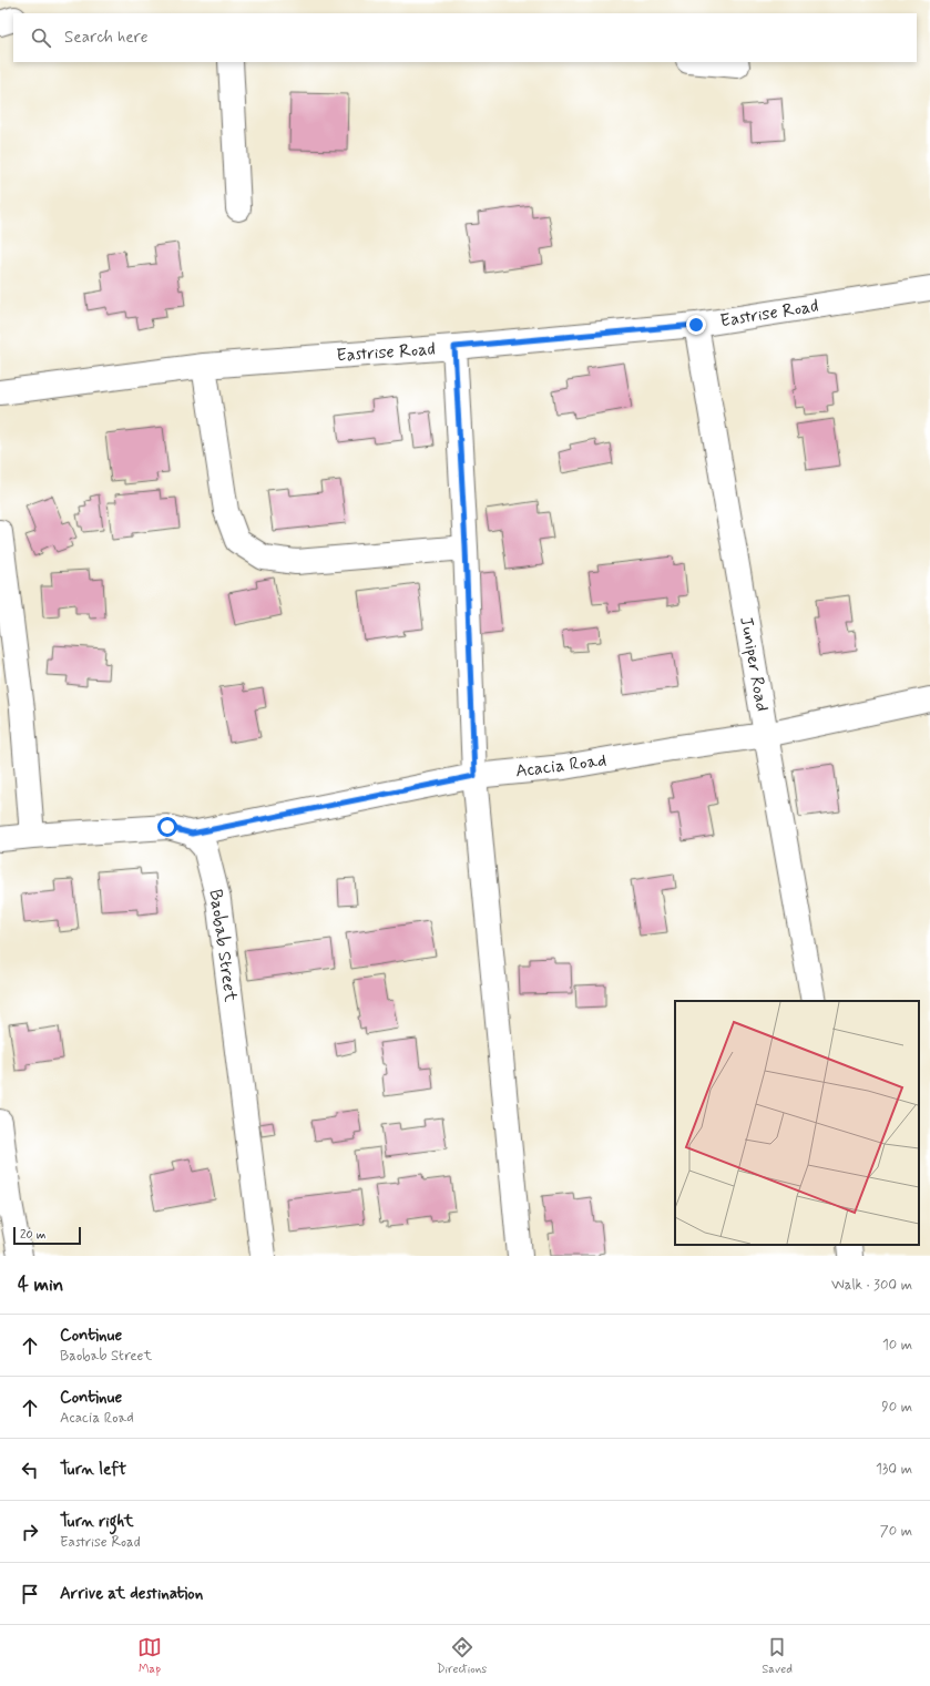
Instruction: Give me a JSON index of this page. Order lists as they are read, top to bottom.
{
  "streets": {
    "street": [
      "Eastrise Road",
      "Juniper Road",
      "Acacia Road",
      "Baobab Street"
    ]
  },
  "crossings": [
    ["Eastrise Road", "Juniper Road"],
    ["Juniper Road", "Acacia Road"],
    ["Acacia Road", "Baobab Street"]
  ],
  "scale_bar": "20 m",
  "page": {
    "search": "Search here",
    "scale": "20 m",
    "heading": ["4 min", "Walk · 300 m"],
    "list": [
      ["Continue", "Baobab Street", "10 m"],
      ["Continue", "Acacia Road", "90 m"],
      ["Turn left", "130 m"],
      ["Turn right", "Eastrise Road", "70 m"],
      "Arrive at destination"
    ],
    "nav": ["Map", "Directions", "Saved"]
  }
}
